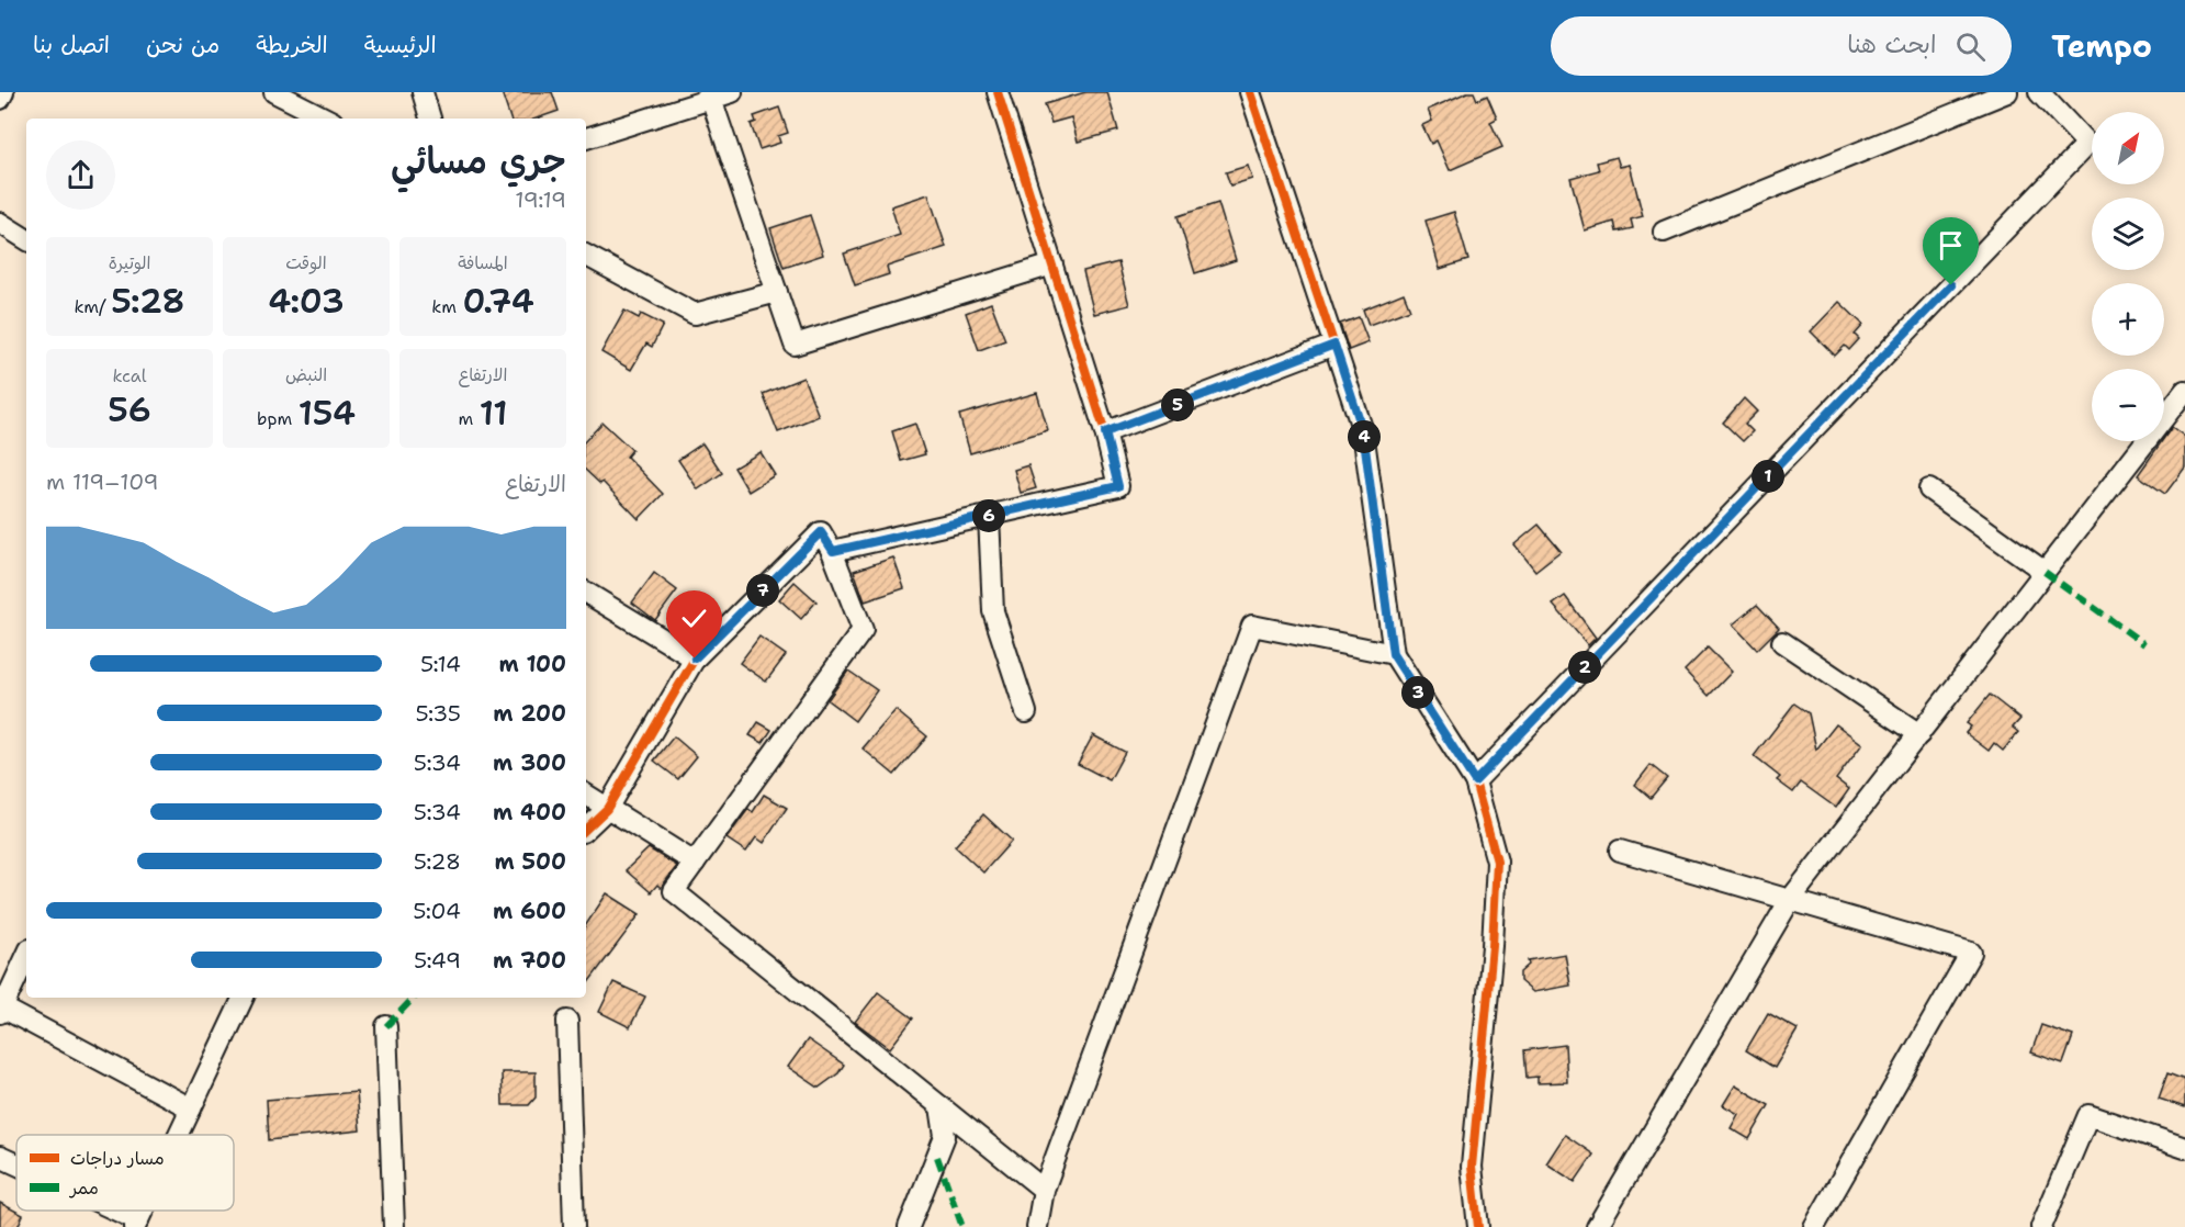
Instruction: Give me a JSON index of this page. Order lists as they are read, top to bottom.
{
  "legend": ["مسار دراجات", "ممر"],
  "north": "top right",
  "page": {
    "header": "Tempo",
    "search": "ابحث هنا",
    "nav": [
      "الرئيسية",
      "الخريطة",
      "من نحن",
      "اتصل بنا"
    ],
    "map_buttons": ["+", "−"],
    "heading": ["جري مسائي", "19:19"],
    "stats": [
      ["المسافة", "0.74 km"],
      ["الوقت", "4:03"],
      ["الوتيرة", "5:28 /km"],
      ["الارتفاع", "11 m"],
      ["النبض", "154 bpm"],
      ["kcal", "56"]
    ],
    "pins": [
      "5",
      "4",
      "1",
      "6",
      "7",
      "2",
      "3"
    ],
    "chart": ["الارتفاع", "109–119 m"],
    "list": [
      {
        "name": "100 m",
        "note": "5:14"
      },
      {
        "name": "200 m",
        "note": "5:35"
      },
      {
        "name": "300 m",
        "note": "5:34"
      },
      {
        "name": "400 m",
        "note": "5:34"
      },
      {
        "name": "500 m",
        "note": "5:28"
      },
      {
        "name": "600 m",
        "note": "5:04"
      },
      {
        "name": "700 m",
        "note": "5:49"
      }
    ]
  }
}
